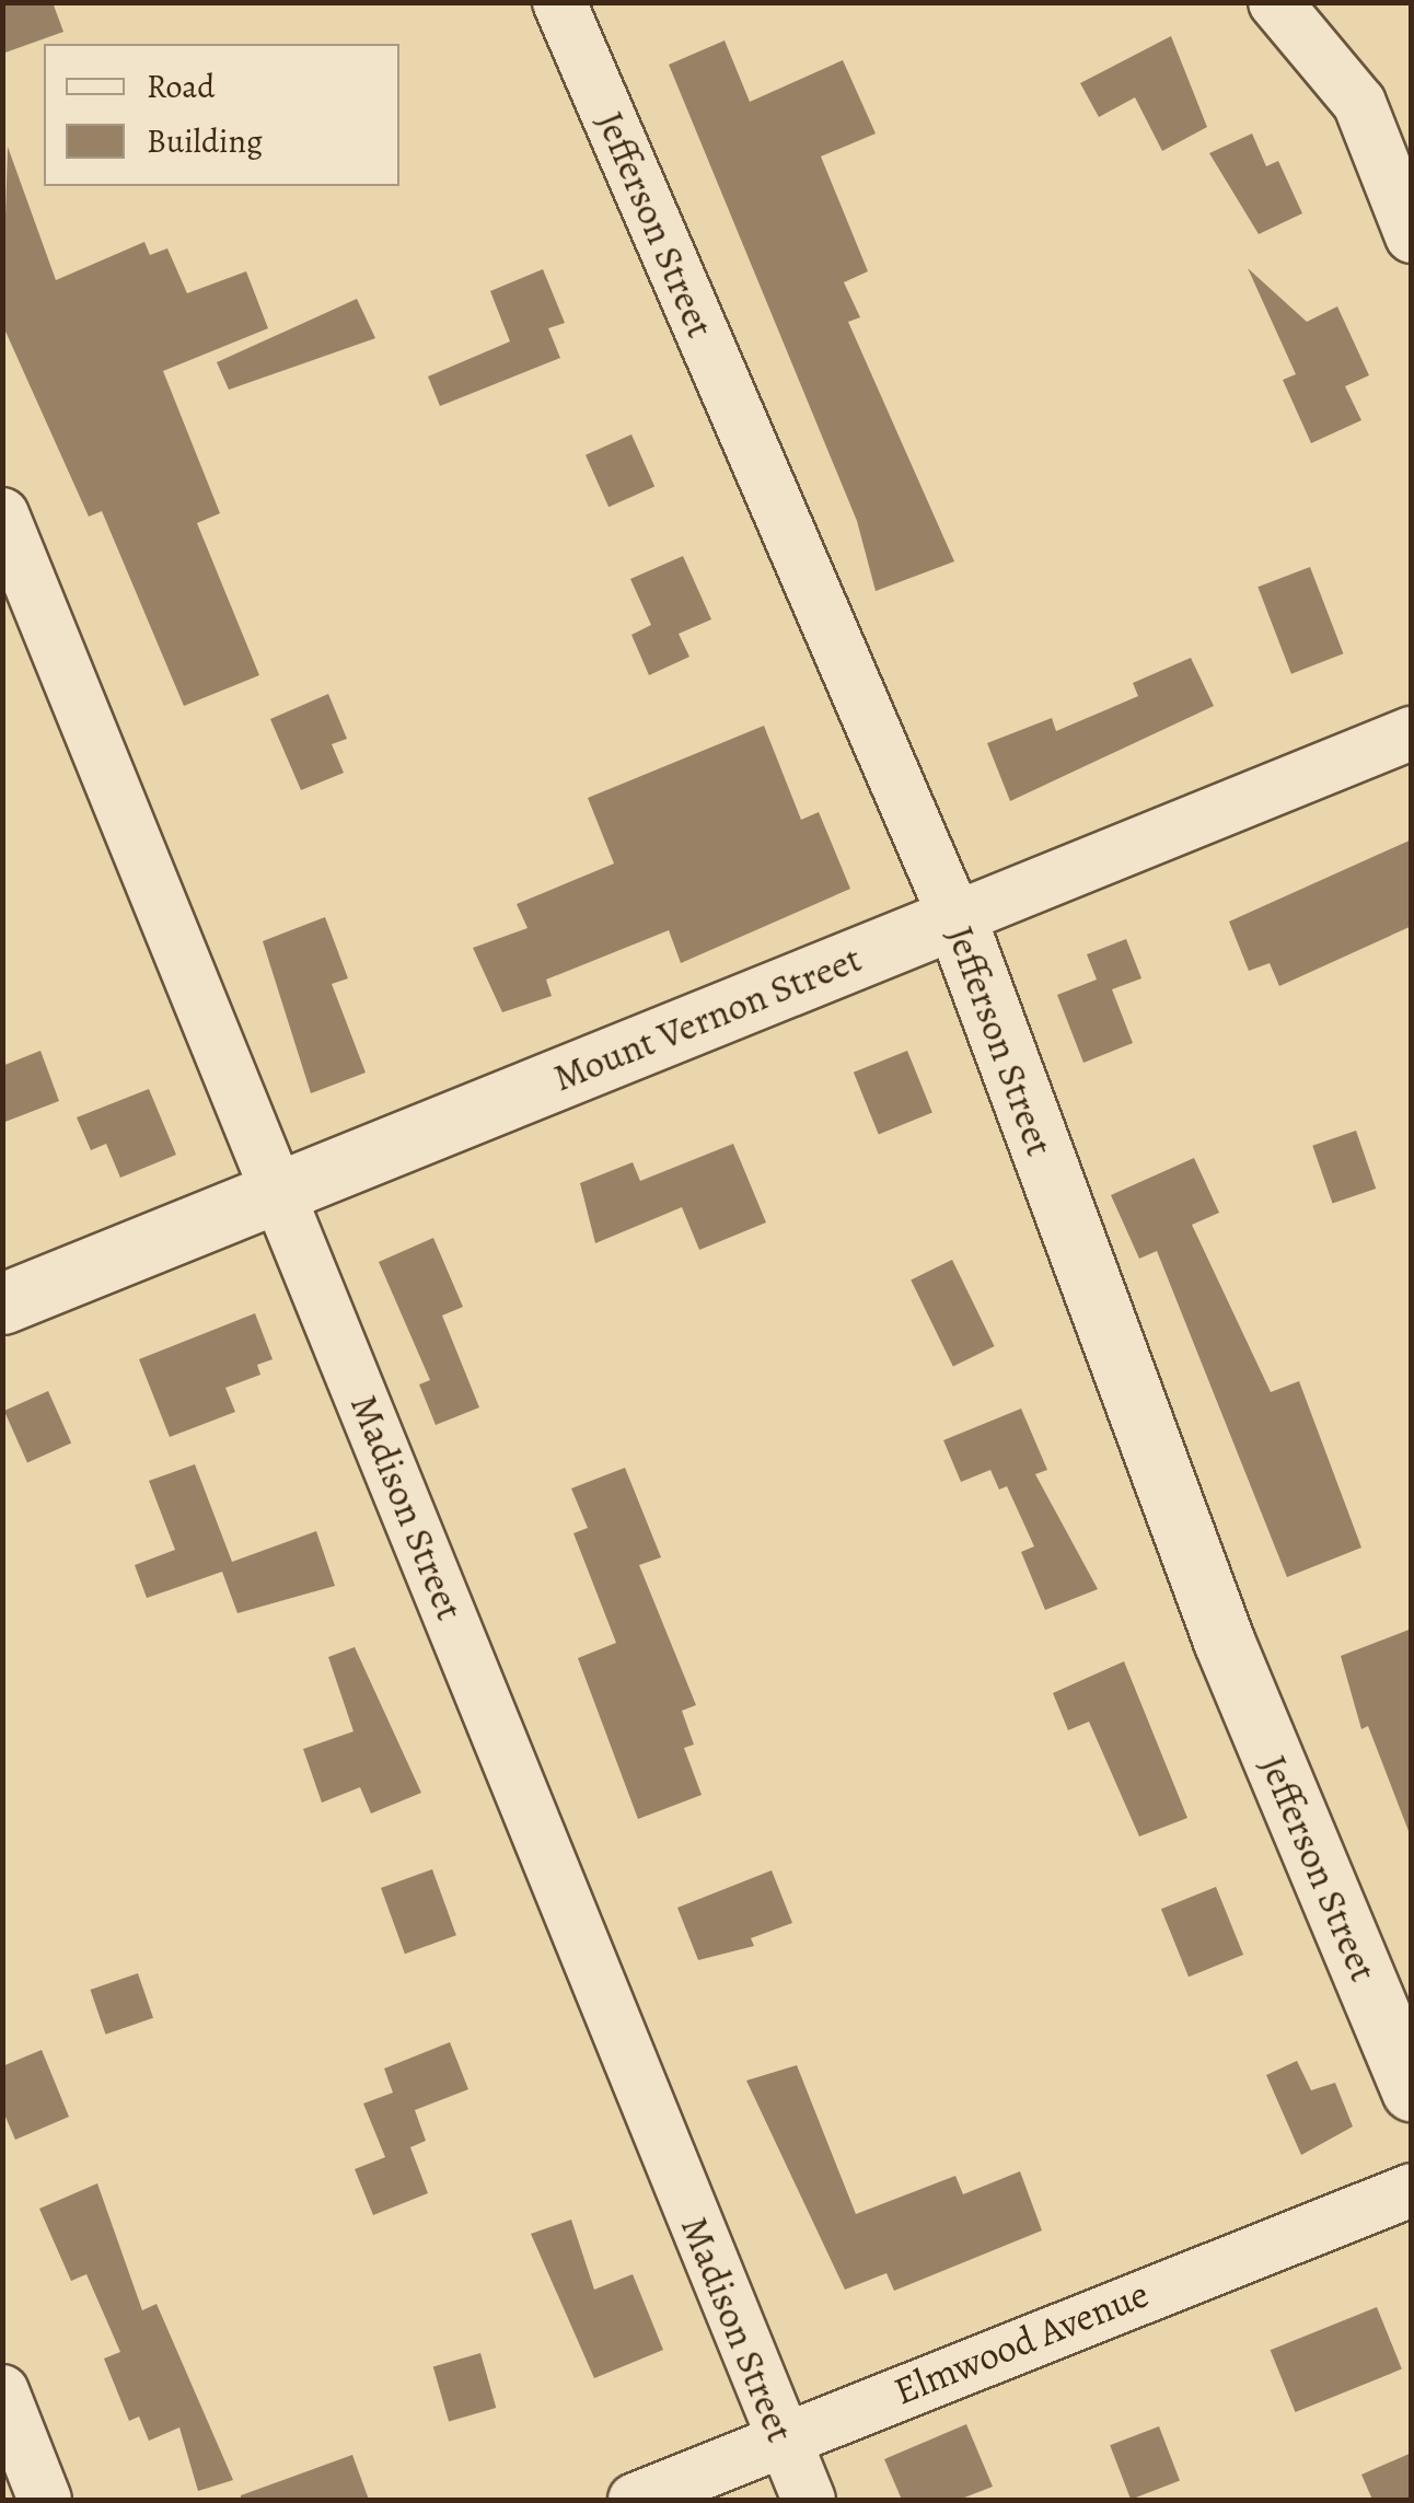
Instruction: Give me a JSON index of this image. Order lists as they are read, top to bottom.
{
  "streets": {
    "street": [
      "Jefferson Street",
      "Mount Vernon Street",
      "Madison Street",
      "Elmwood Avenue"
    ]
  },
  "crossings": [
    ["Jefferson Street", "Mount Vernon Street"],
    ["Mount Vernon Street", "Madison Street"],
    ["Madison Street", "Elmwood Avenue"]
  ],
  "legend": ["Road", "Building"]
}
